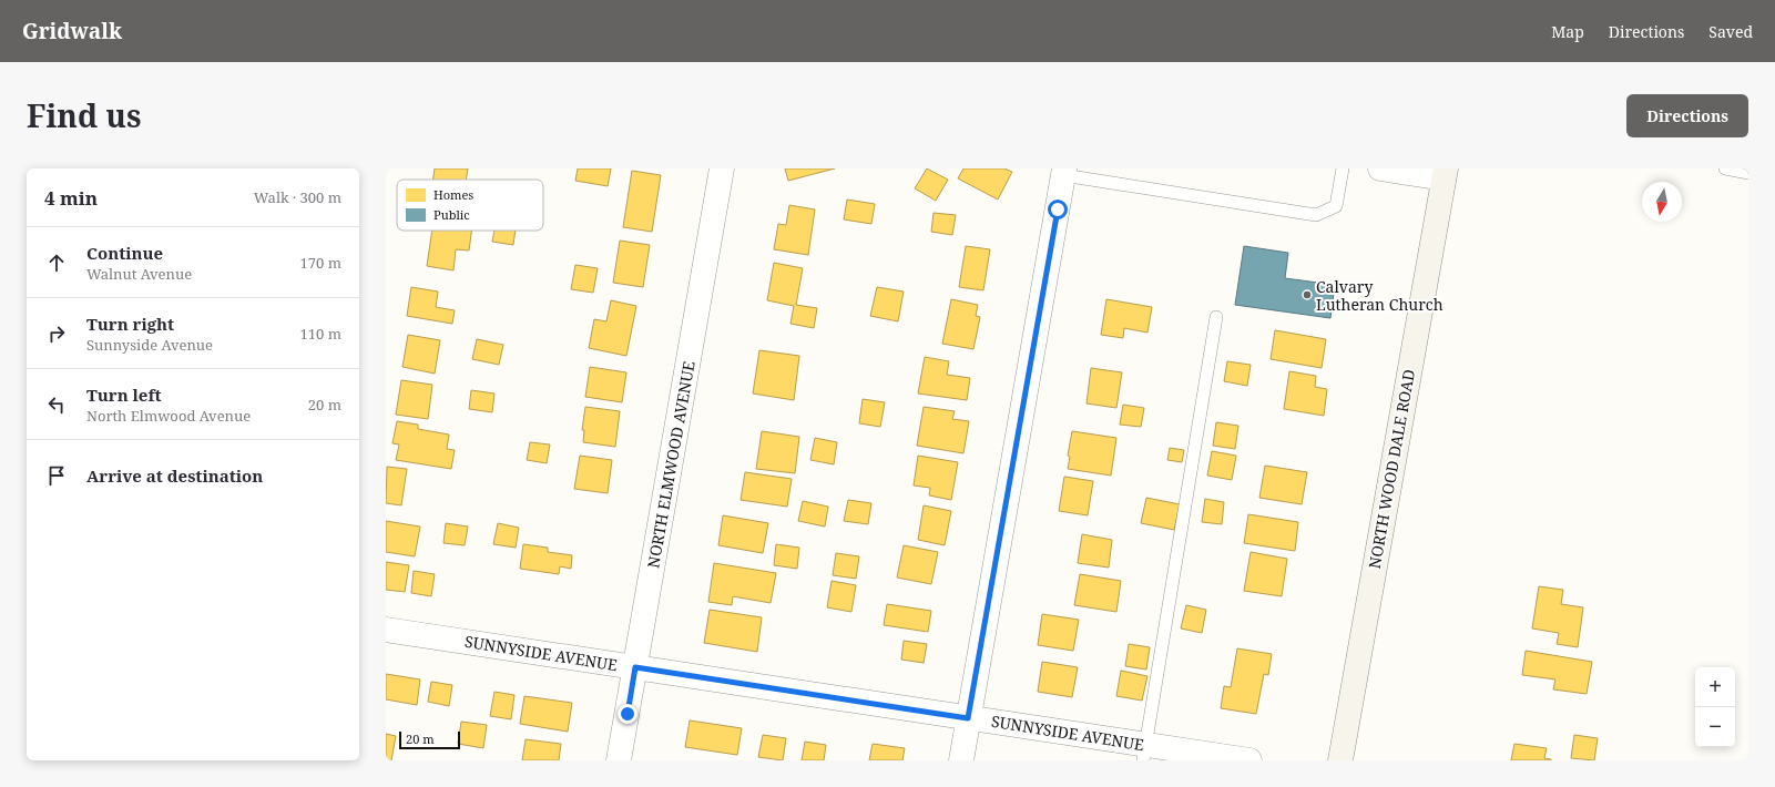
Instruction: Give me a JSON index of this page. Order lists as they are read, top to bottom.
{
  "streets": {
    "main road": ["NORTH WOOD DALE ROAD"],
    "street": ["NORTH ELMWOOD AVENUE", "SUNNYSIDE AVENUE"]
  },
  "crossings": [
    ["NORTH ELMWOOD AVENUE", "SUNNYSIDE AVENUE"]
  ],
  "places": ["Calvary Lutheran Church"],
  "legend": ["Homes", "Public"],
  "scale_bar": "20 m",
  "north": "bottom",
  "page": {
    "header": "Gridwalk",
    "nav": ["Map", "Directions", "Saved"],
    "title": "Find us",
    "buttons": "Directions",
    "heading": ["4 min", "Walk · 300 m"],
    "list": [
      ["Continue", "Walnut Avenue", "170 m"],
      ["Turn right", "Sunnyside Avenue", "110 m"],
      ["Turn left", "North Elmwood Avenue", "20 m"],
      "Arrive at destination"
    ],
    "map_buttons": ["+", "−"],
    "scale": "20 m"
  }
}
